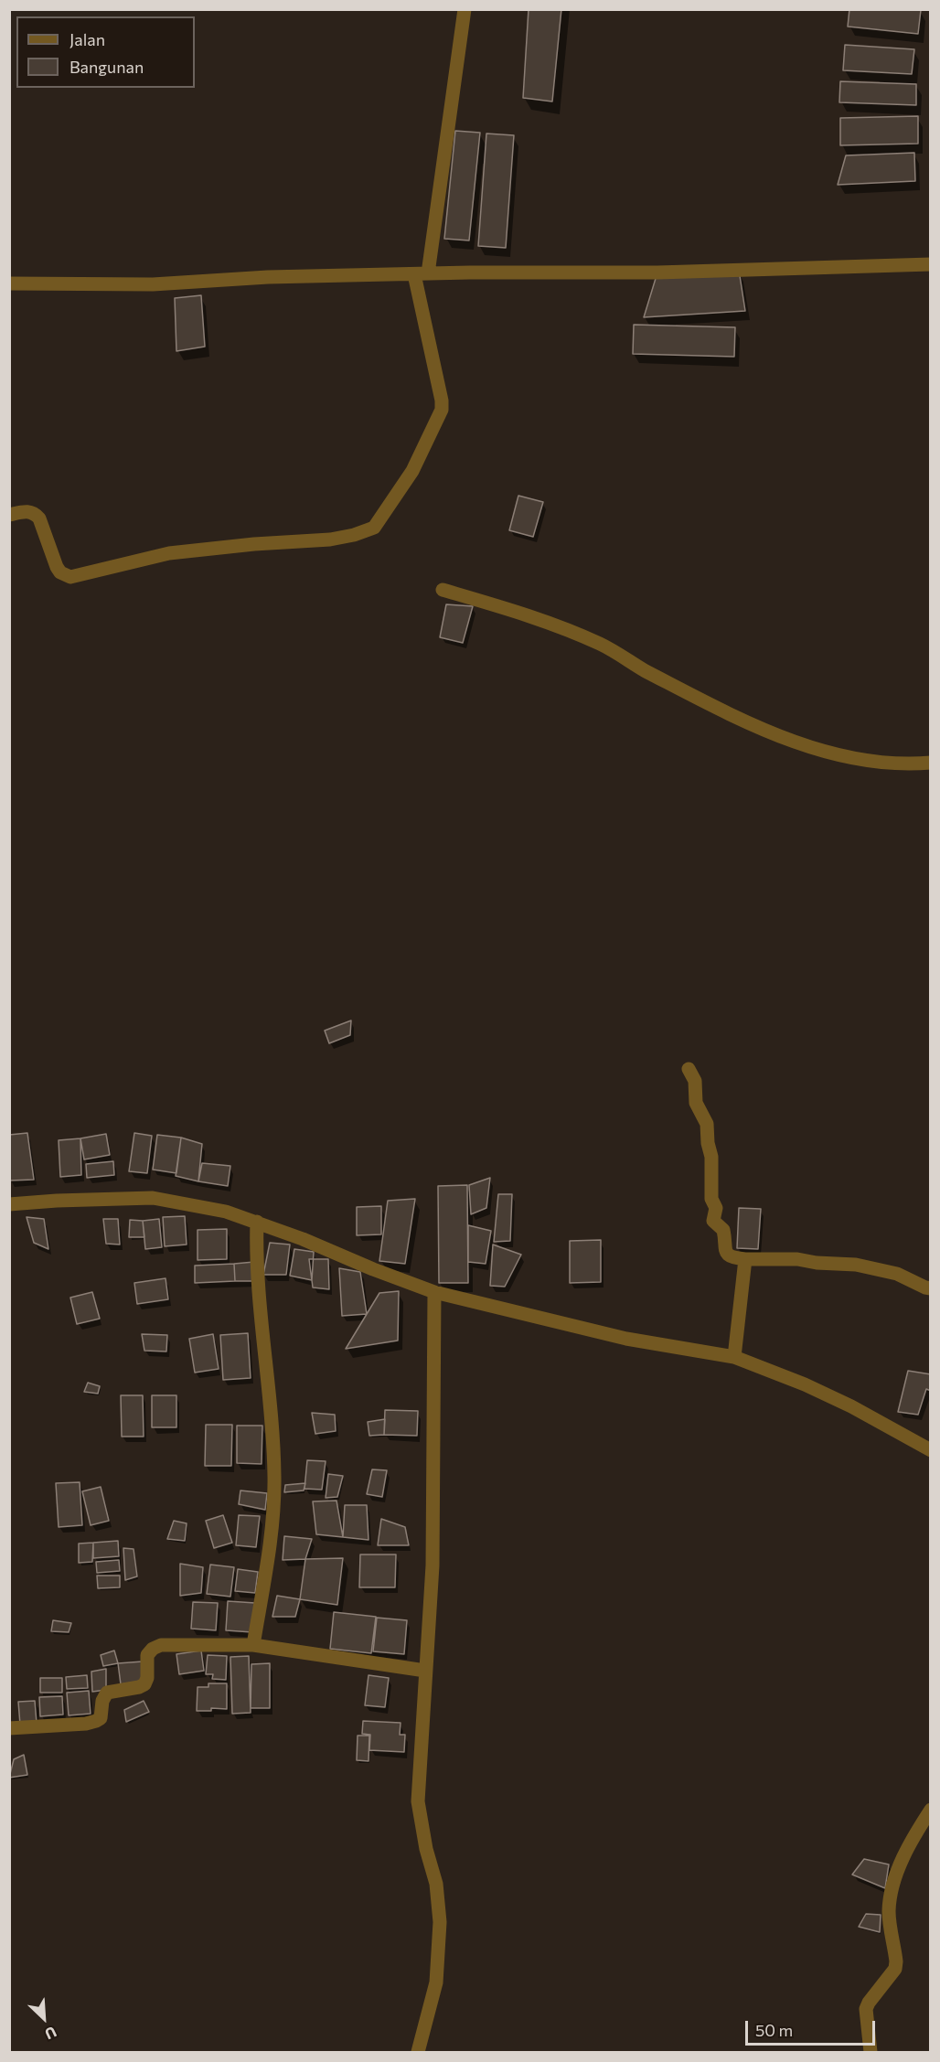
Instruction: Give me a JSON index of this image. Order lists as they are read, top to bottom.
{
  "legend": ["Jalan", "Bangunan"],
  "scale_bar": "50 m",
  "north": "bottom right"
}
